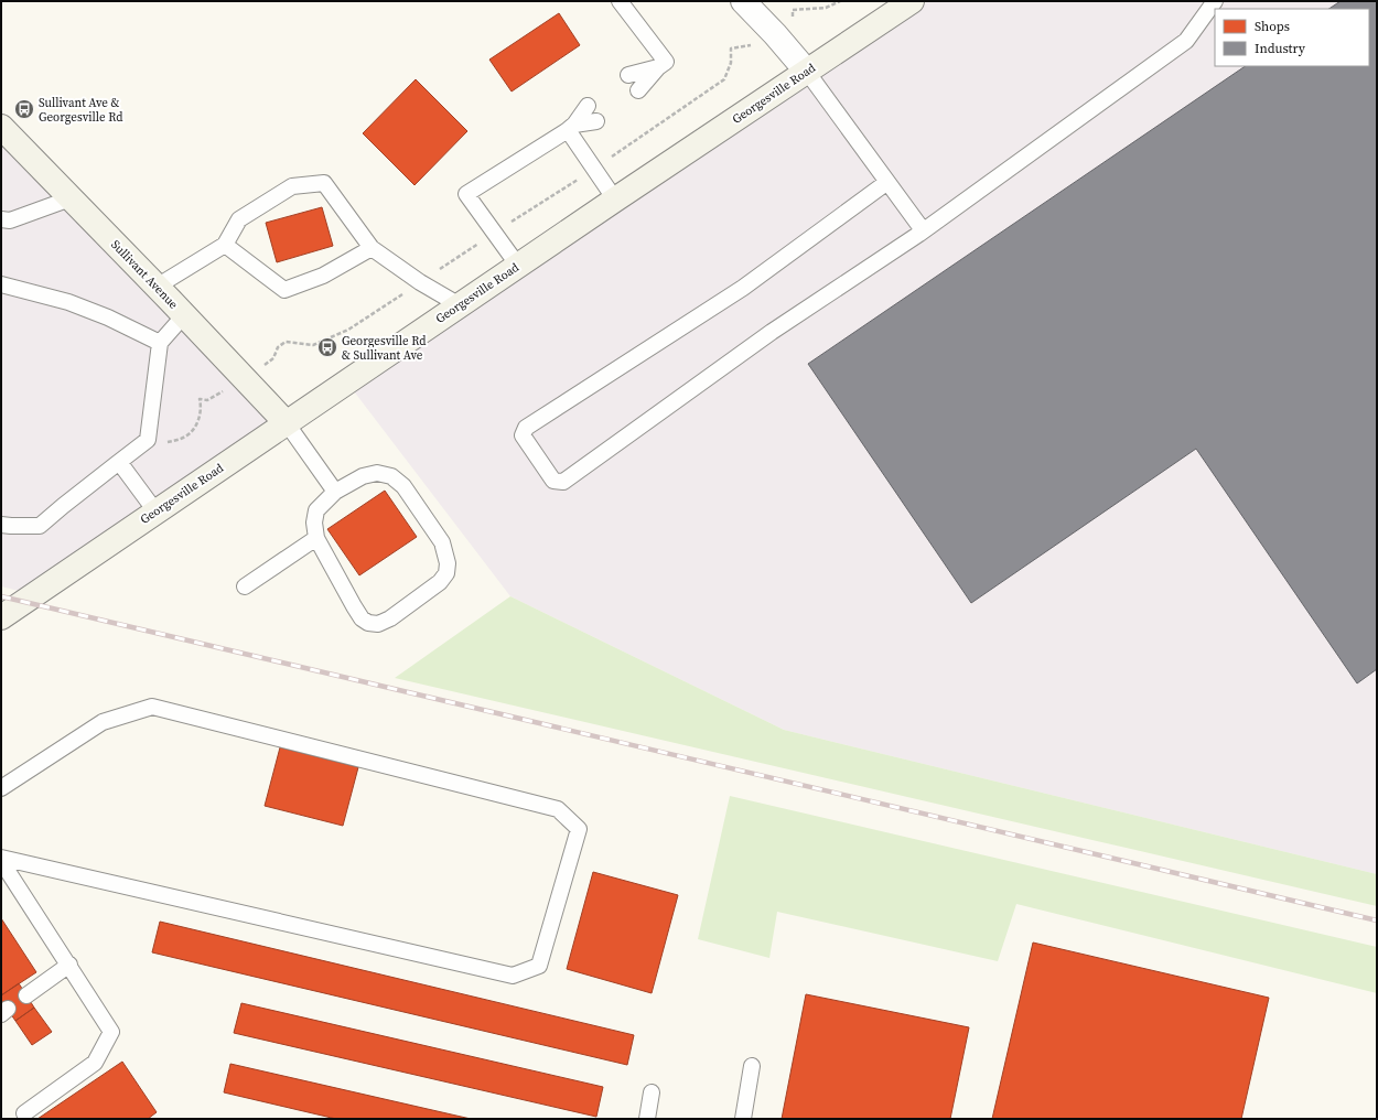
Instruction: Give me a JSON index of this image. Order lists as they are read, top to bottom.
{
  "streets": {
    "main road": ["Georgesville Road", "Sullivant Avenue"]
  },
  "crossings": [
    ["Georgesville Road", "Sullivant Avenue"]
  ],
  "places": {
    "bus stop": ["Sullivant Ave & Georgesville Rd", "Georgesville Rd & Sullivant Ave"]
  },
  "legend": ["Shops", "Industry"]
}
